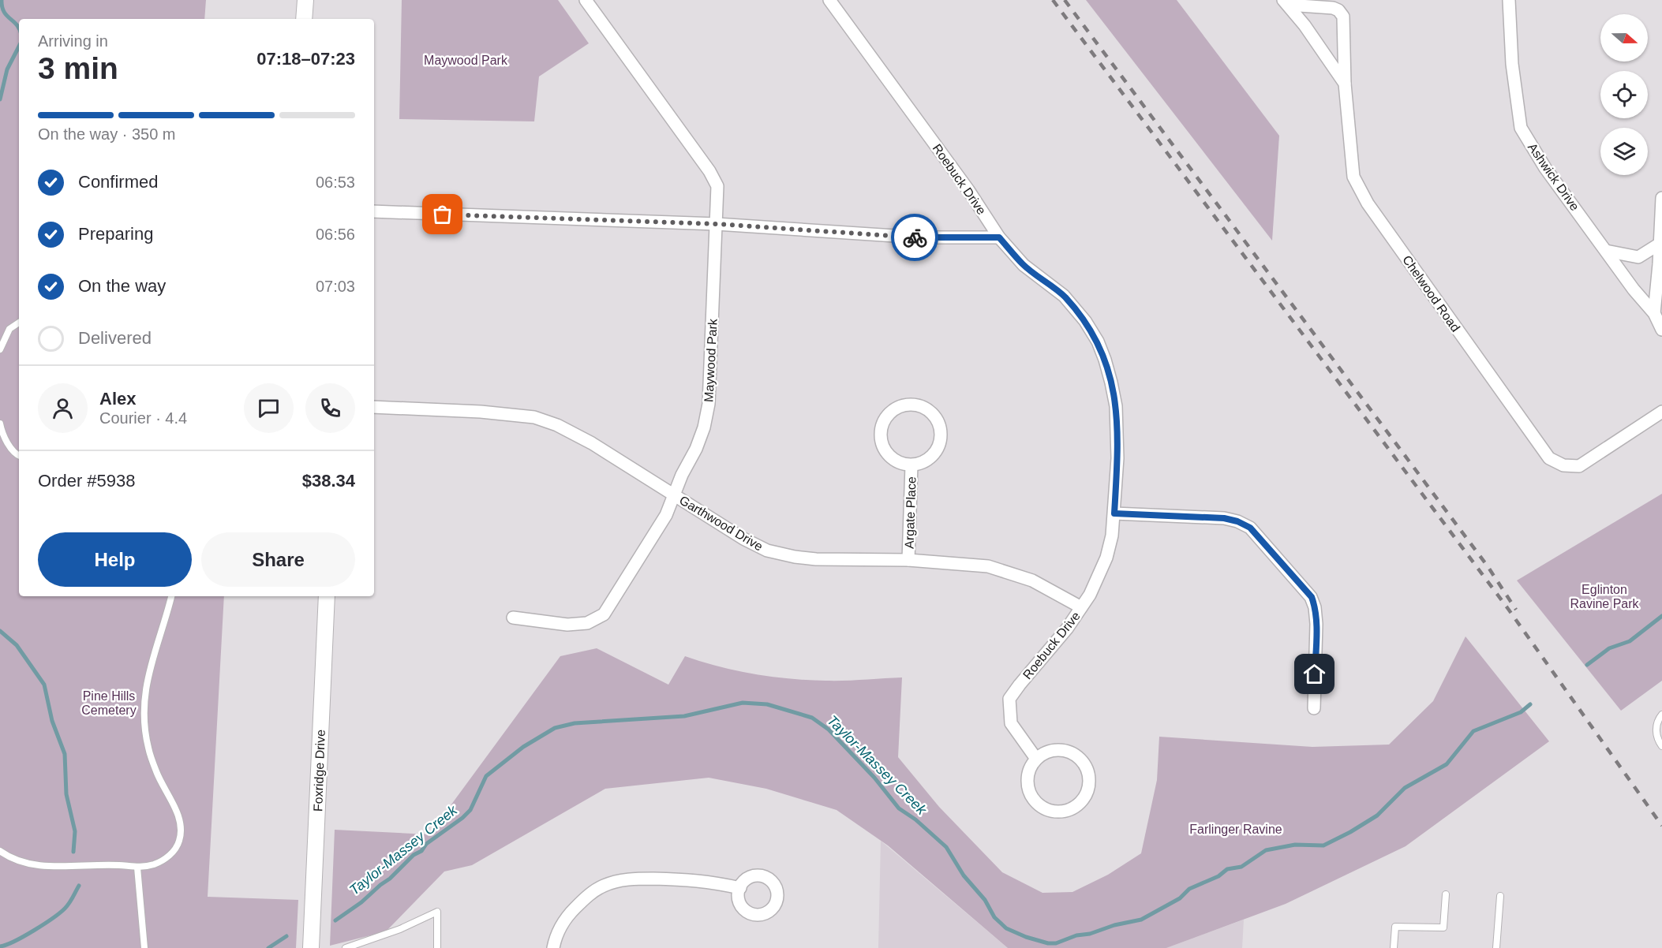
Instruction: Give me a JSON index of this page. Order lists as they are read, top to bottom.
{
  "streets": {
    "street": [
      "Ashwick Drive",
      "Roebuck Drive",
      "Chelwood Road",
      "Maywood Park",
      "Argate Place",
      "Garthwood Drive",
      "Foxridge Drive"
    ]
  },
  "crossings": [
    ["Roebuck Drive", "Garthwood Drive"],
    ["Maywood Park", "Garthwood Drive"],
    ["Argate Place", "Garthwood Drive"]
  ],
  "water": ["Taylor-Massey Creek"],
  "parks": [
    "Maywood Park",
    "Eglinton Ravine Park",
    "Pine Hills Cemetery",
    "Farlinger Ravine"
  ],
  "north": "right",
  "page": {
    "heading": ["3 min", "Arriving in", "07:18–07:23"],
    "panel": [
      "Alex",
      "Courier · 4.4",
      "Order #5938",
      "$38.34"
    ],
    "bar": "On the way · 350 m",
    "list": [
      ["Confirmed", "06:53"],
      ["Preparing", "06:56"],
      ["On the way", "07:03"],
      "Delivered"
    ],
    "buttons": ["Help", "Share"]
  }
}
